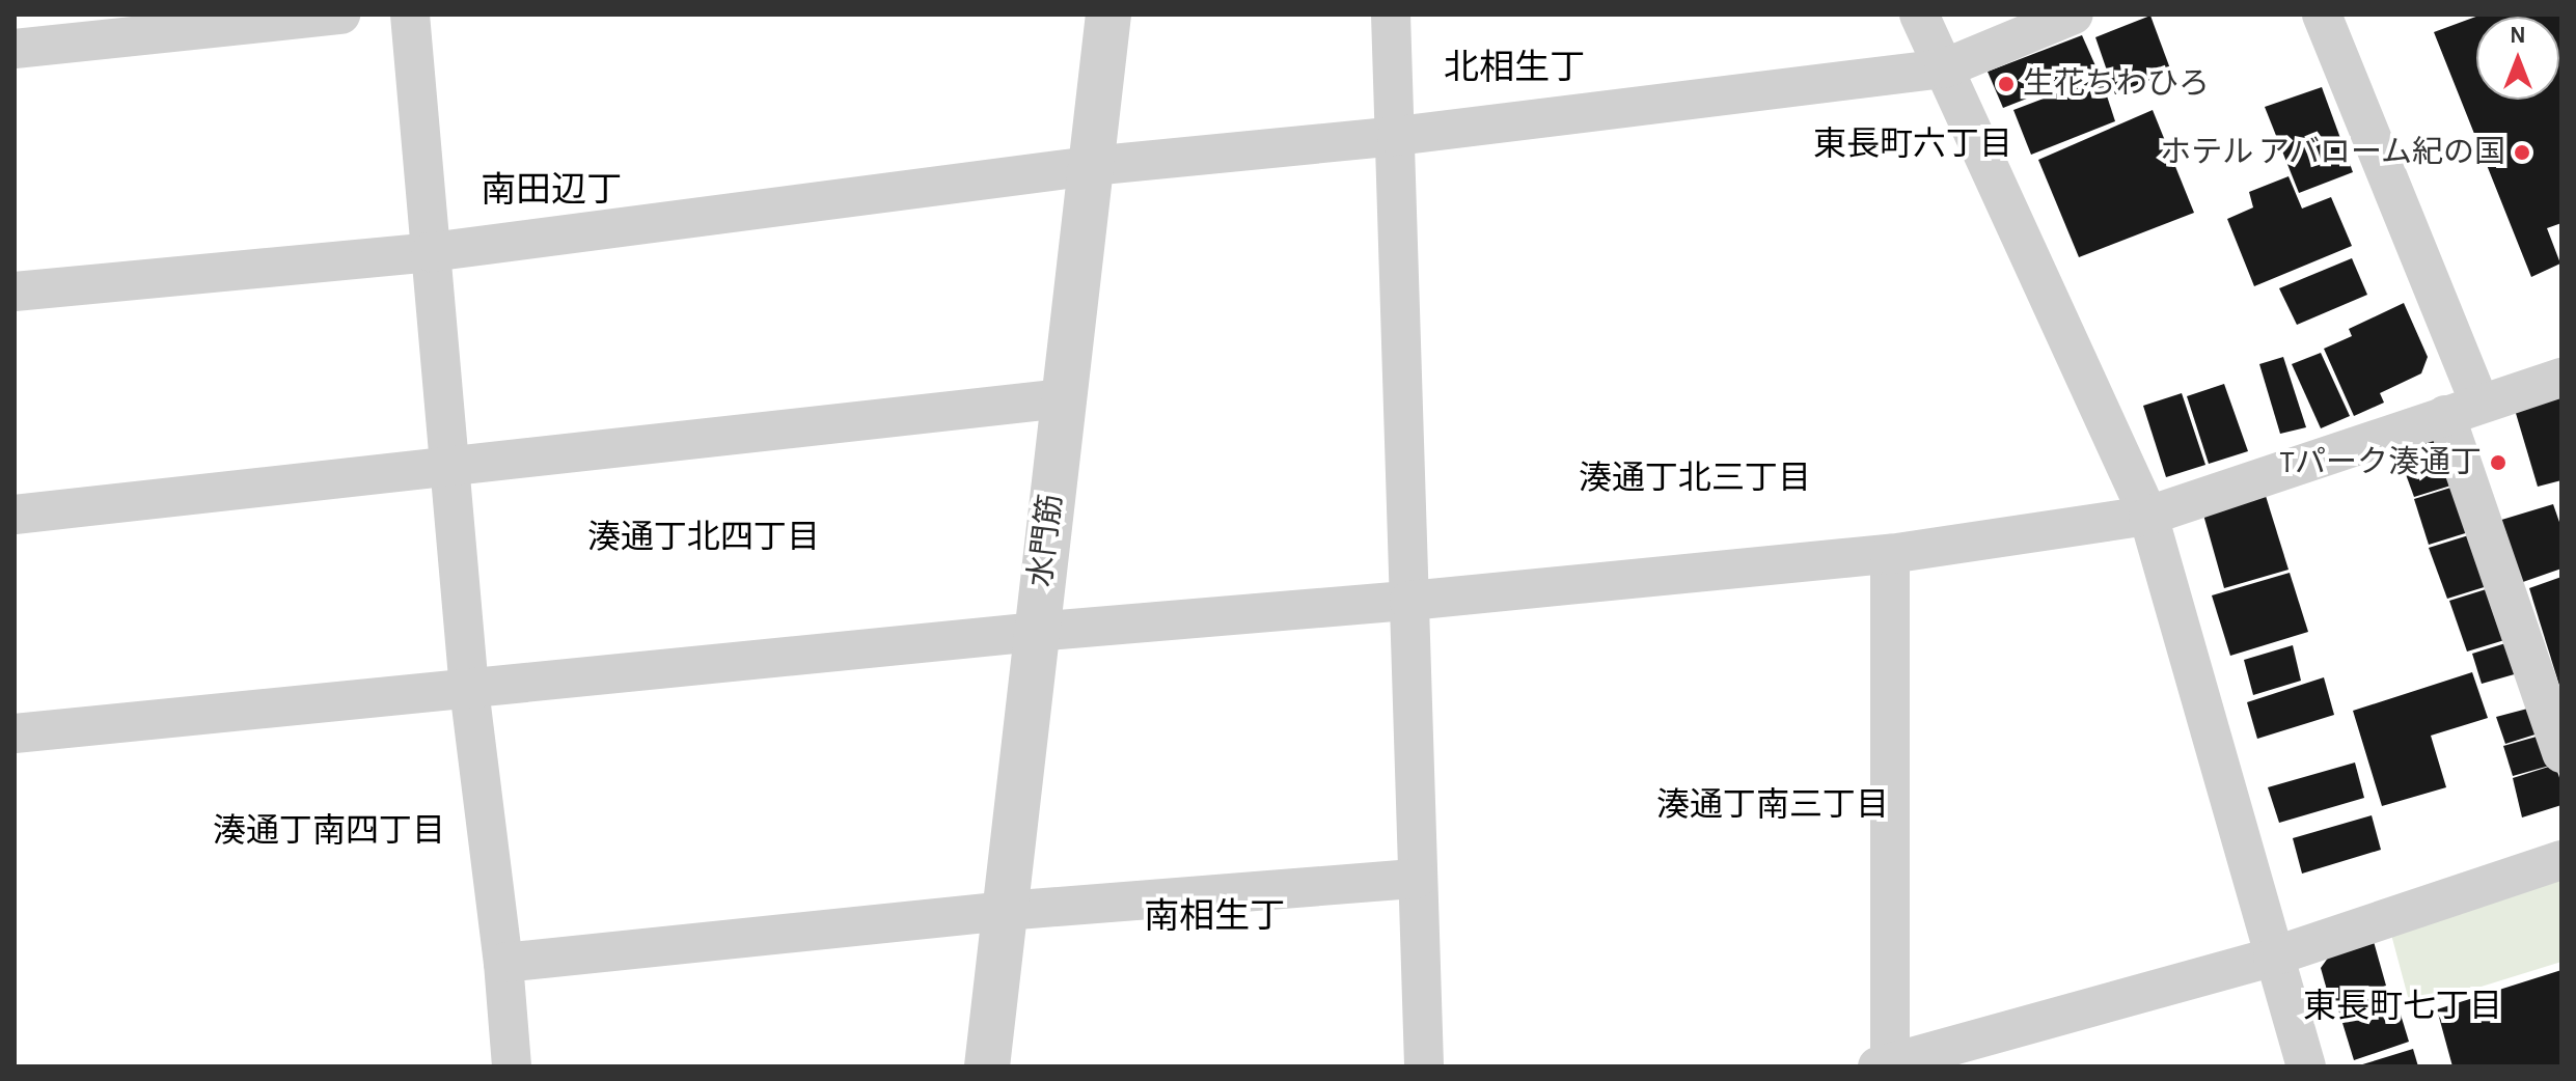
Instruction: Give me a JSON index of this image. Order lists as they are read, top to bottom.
{
  "streets": {
    "street": ["水門筋"]
  },
  "districts": [
    "北相生丁",
    "東長町六丁目",
    "南田辺丁",
    "湊通丁北三丁目",
    "湊通丁北四丁目",
    "湊通丁南三丁目",
    "湊通丁南四丁目",
    "南相生丁",
    "東長町七丁目"
  ],
  "places": ["生花ちわひろ", "ホテル アバローム紀の国", "Tパーク湊通丁"],
  "north": "top"
}
